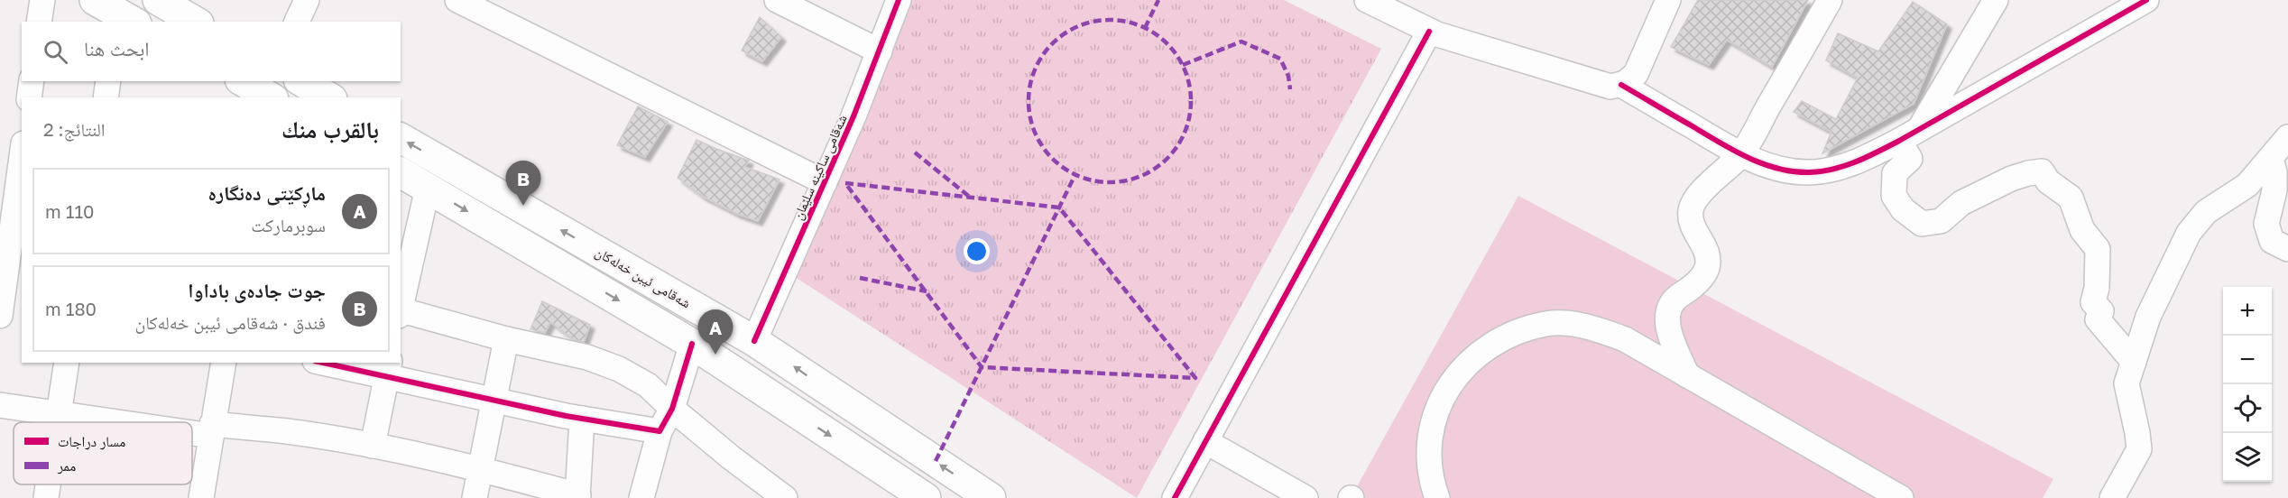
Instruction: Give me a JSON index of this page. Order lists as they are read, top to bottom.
{
  "streets": {
    "main road": ["شەقامی ئیبن خەلەکان"],
    "street": ["شەقامی ساکینە سلێمان"]
  },
  "crossings": [
    ["شەقامی ساکینە سلێمان", "شەقامی ئیبن خەلەکان"]
  ],
  "legend": ["مسار دراجات", "ممر"],
  "page": {
    "search": "ابحث هنا",
    "heading": ["بالقرب منك", "النتائج: 2"],
    "pins": ["B", "A"],
    "list": [
      {
        "mark": "A",
        "name": "ماڕكێتی دەنگارە",
        "note": "سوبرماركت",
        "value": "110 m"
      },
      {
        "mark": "B",
        "name": "جوت جادەی باداوا",
        "note": "فندق · شەقامی ئیبن خەلەکان",
        "value": "180 m"
      }
    ],
    "map_buttons": ["+", "−"]
  }
}
